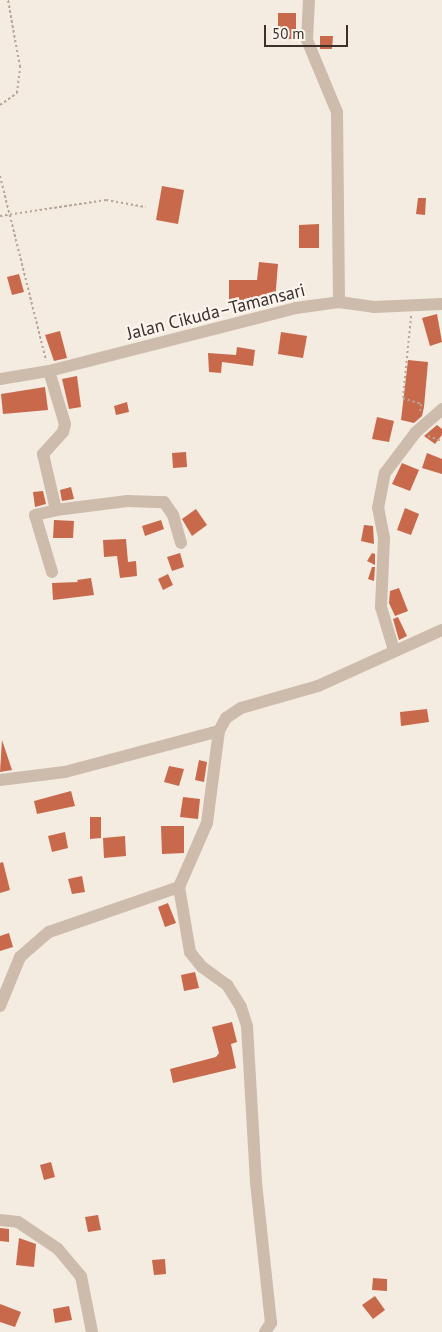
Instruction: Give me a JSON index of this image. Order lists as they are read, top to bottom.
{
  "streets": {
    "street": ["Jalan Cikuda–Tamansari"]
  },
  "scale_bar": "50 m"
}
